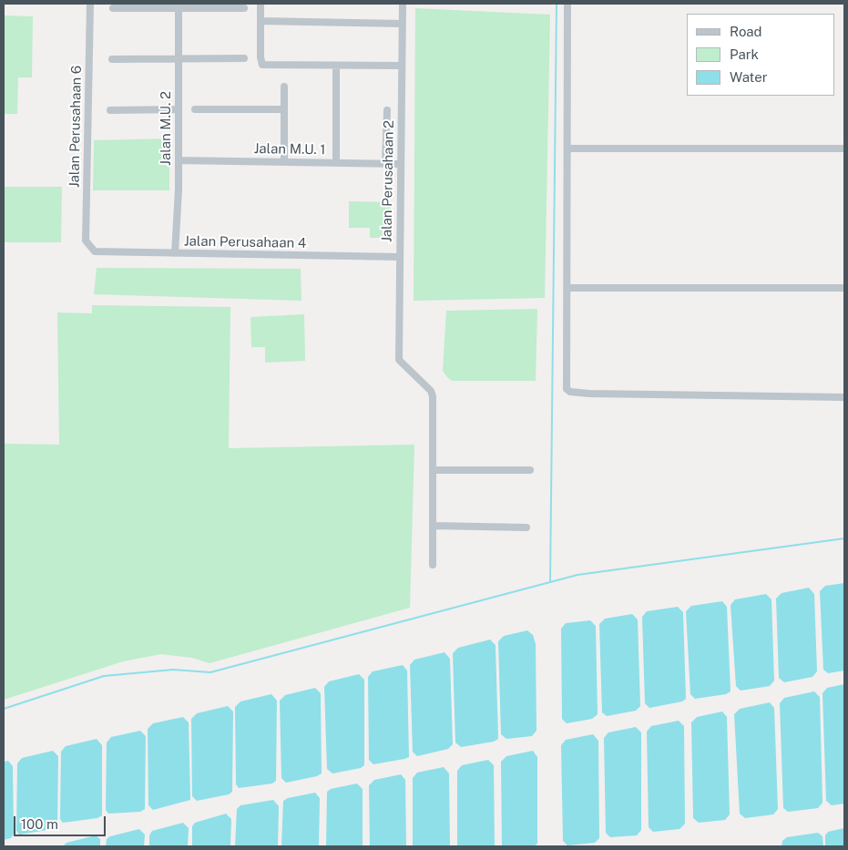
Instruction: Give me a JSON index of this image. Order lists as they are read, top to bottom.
{
  "streets": {
    "street": [
      "Jalan Perusahaan 6",
      "Jalan M.U. 2",
      "Jalan M.U. 1",
      "Jalan Perusahaan 2",
      "Jalan Perusahaan 4"
    ]
  },
  "crossings": [
    ["Jalan Perusahaan 6", "Jalan Perusahaan 4"],
    ["Jalan M.U. 2", "Jalan M.U. 1"],
    ["Jalan M.U. 2", "Jalan Perusahaan 4"],
    ["Jalan M.U. 1", "Jalan Perusahaan 2"],
    ["Jalan Perusahaan 2", "Jalan Perusahaan 4"]
  ],
  "legend": ["Road", "Park", "Water"],
  "scale_bar": "100 m"
}
